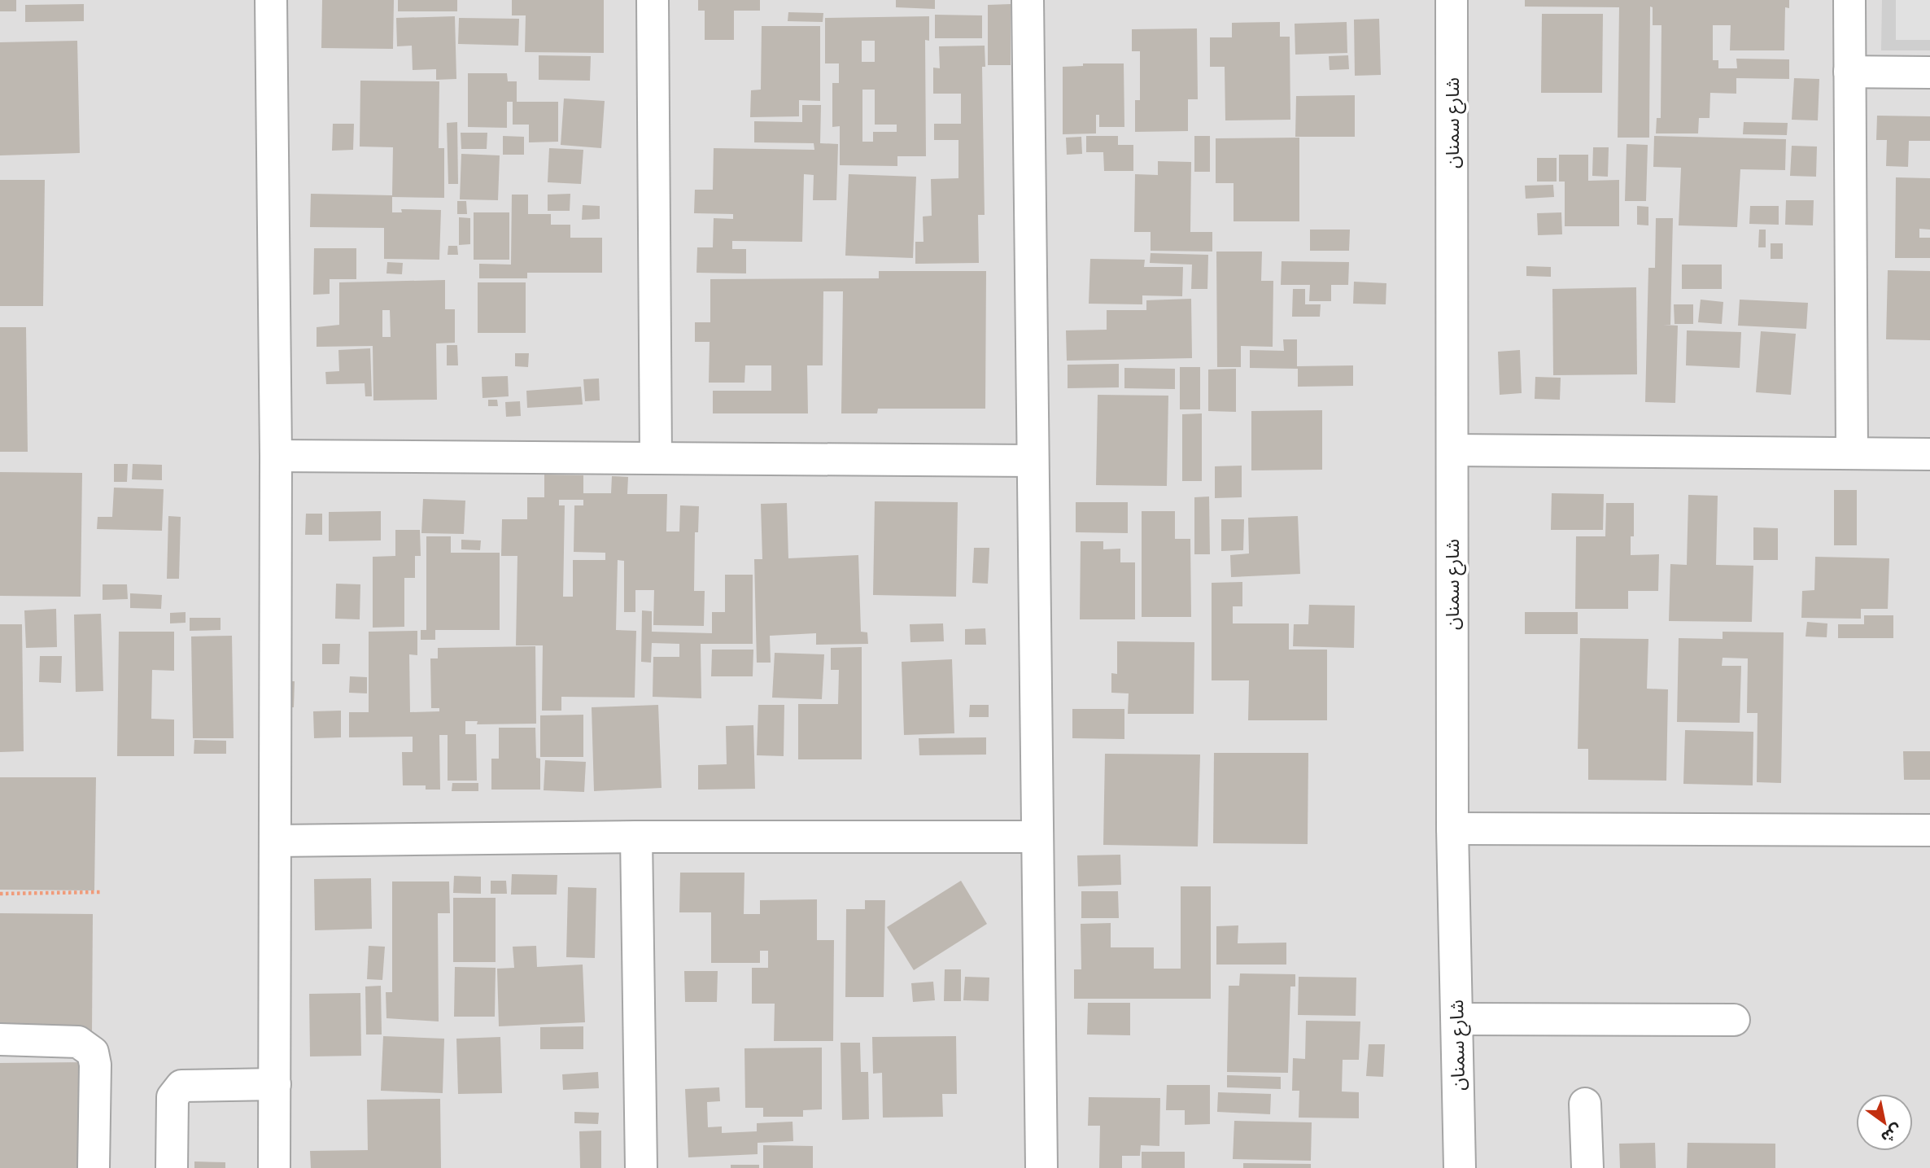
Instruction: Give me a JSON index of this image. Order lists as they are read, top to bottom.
{
  "streets": {
    "street": ["شارع سمنان"]
  },
  "north": "bottom right"
}
